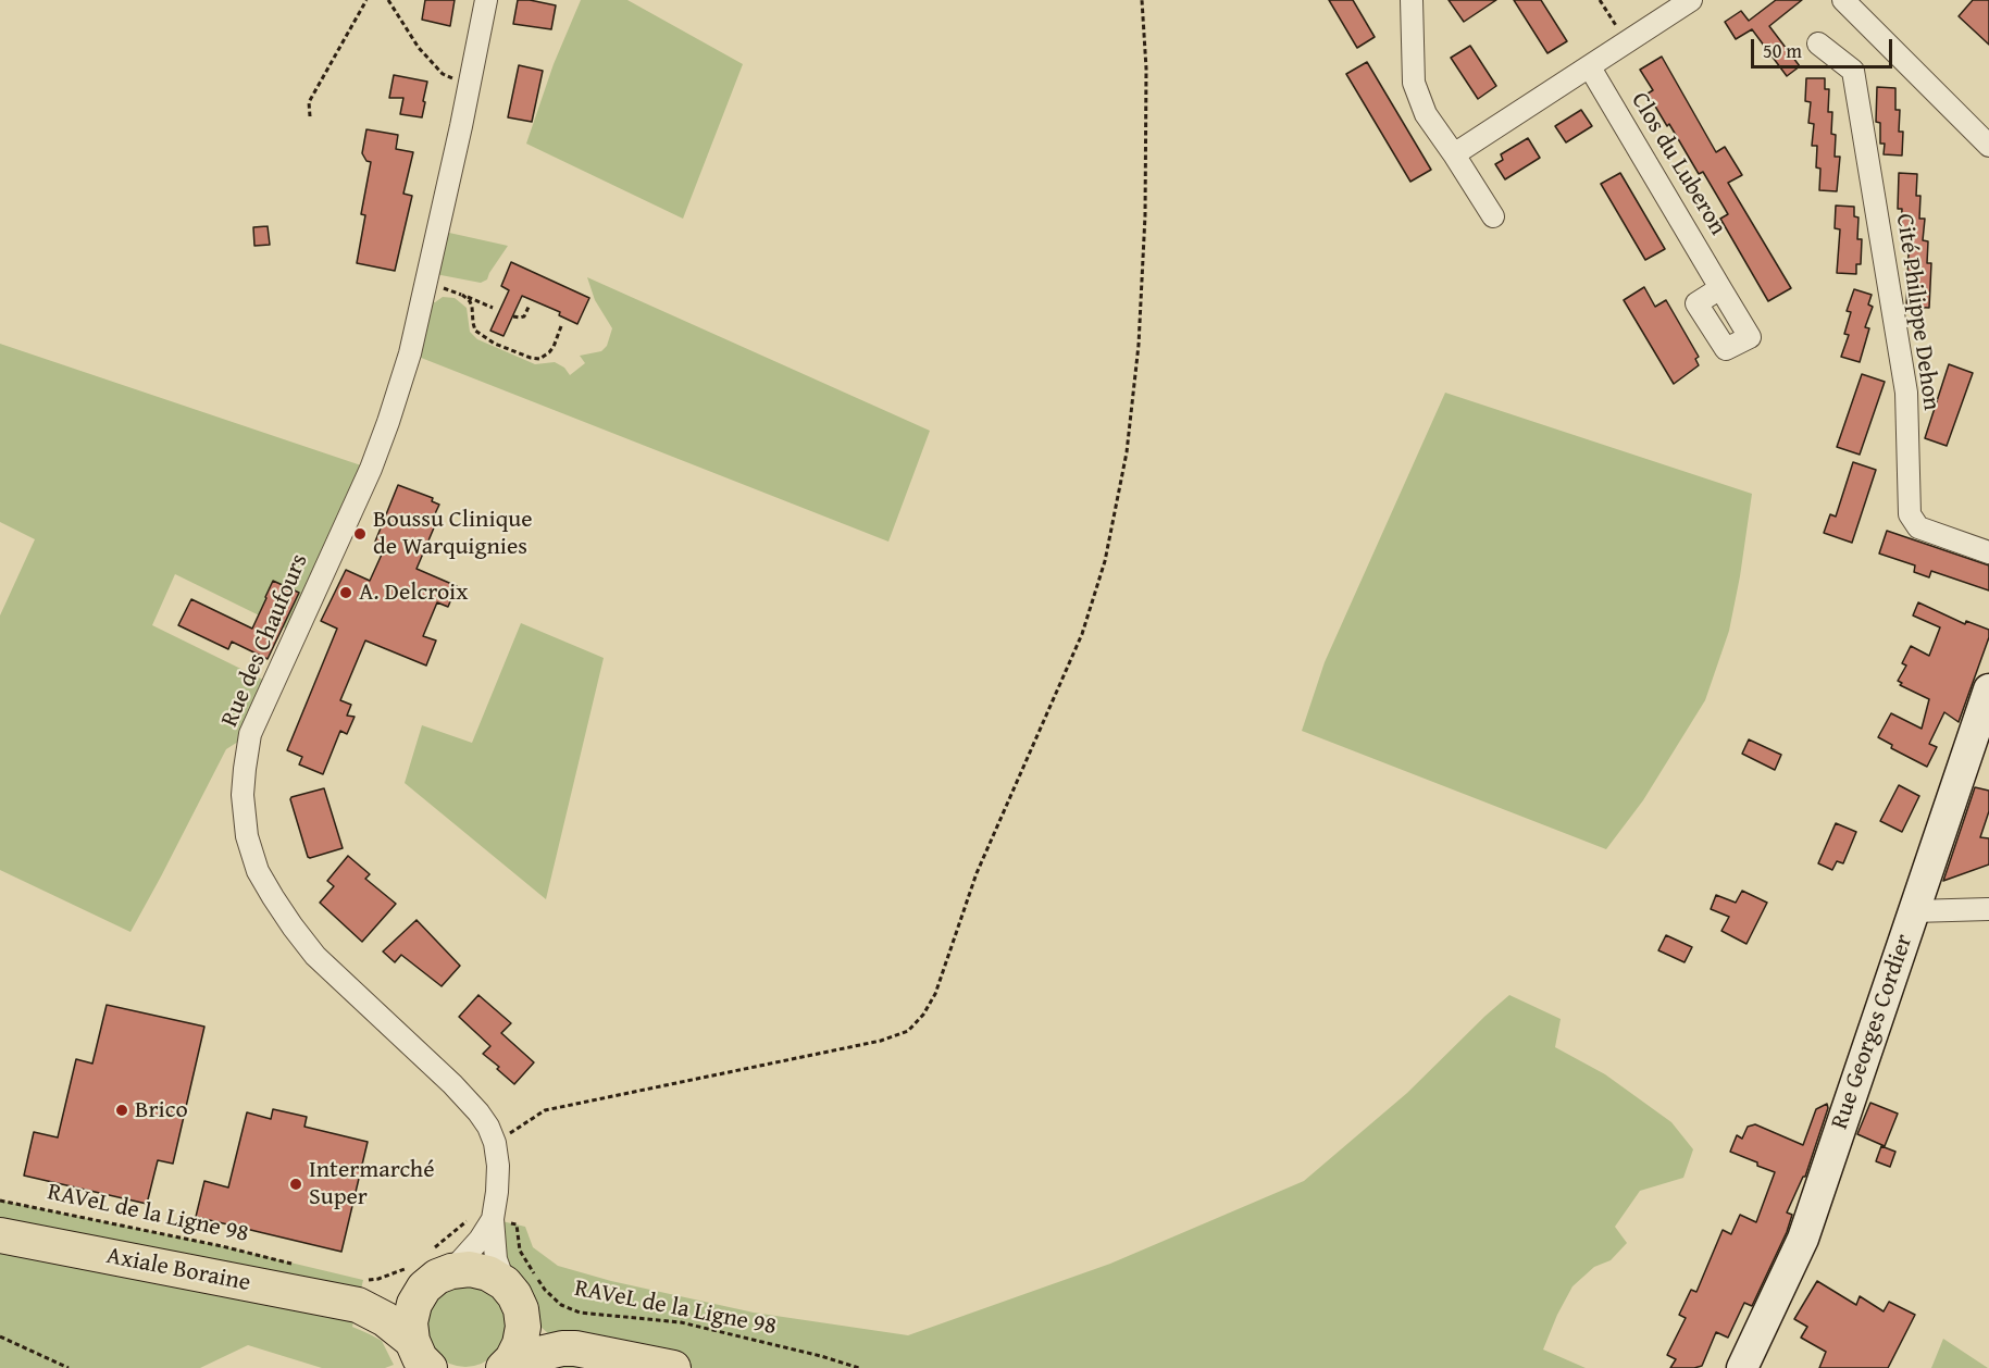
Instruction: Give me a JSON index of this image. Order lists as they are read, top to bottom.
{
  "streets": {
    "main road": ["Axiale Boraine"],
    "street": [
      "Clos du Luberon",
      "Cité Philippe Dehon",
      "Rue des Chaufours",
      "Rue Georges Cordier"
    ],
    "path": ["RAVeL de la Ligne 98"]
  },
  "crossings": [
    ["Rue des Chaufours", "RAVeL de la Ligne 98"],
    ["Rue des Chaufours", "Axiale Boraine"]
  ],
  "places": [
    "Boussu Clinique de Warquignies",
    "A. Delcroix",
    "Brico",
    "Intermarché Super"
  ],
  "scale_bar": "50 m"
}
